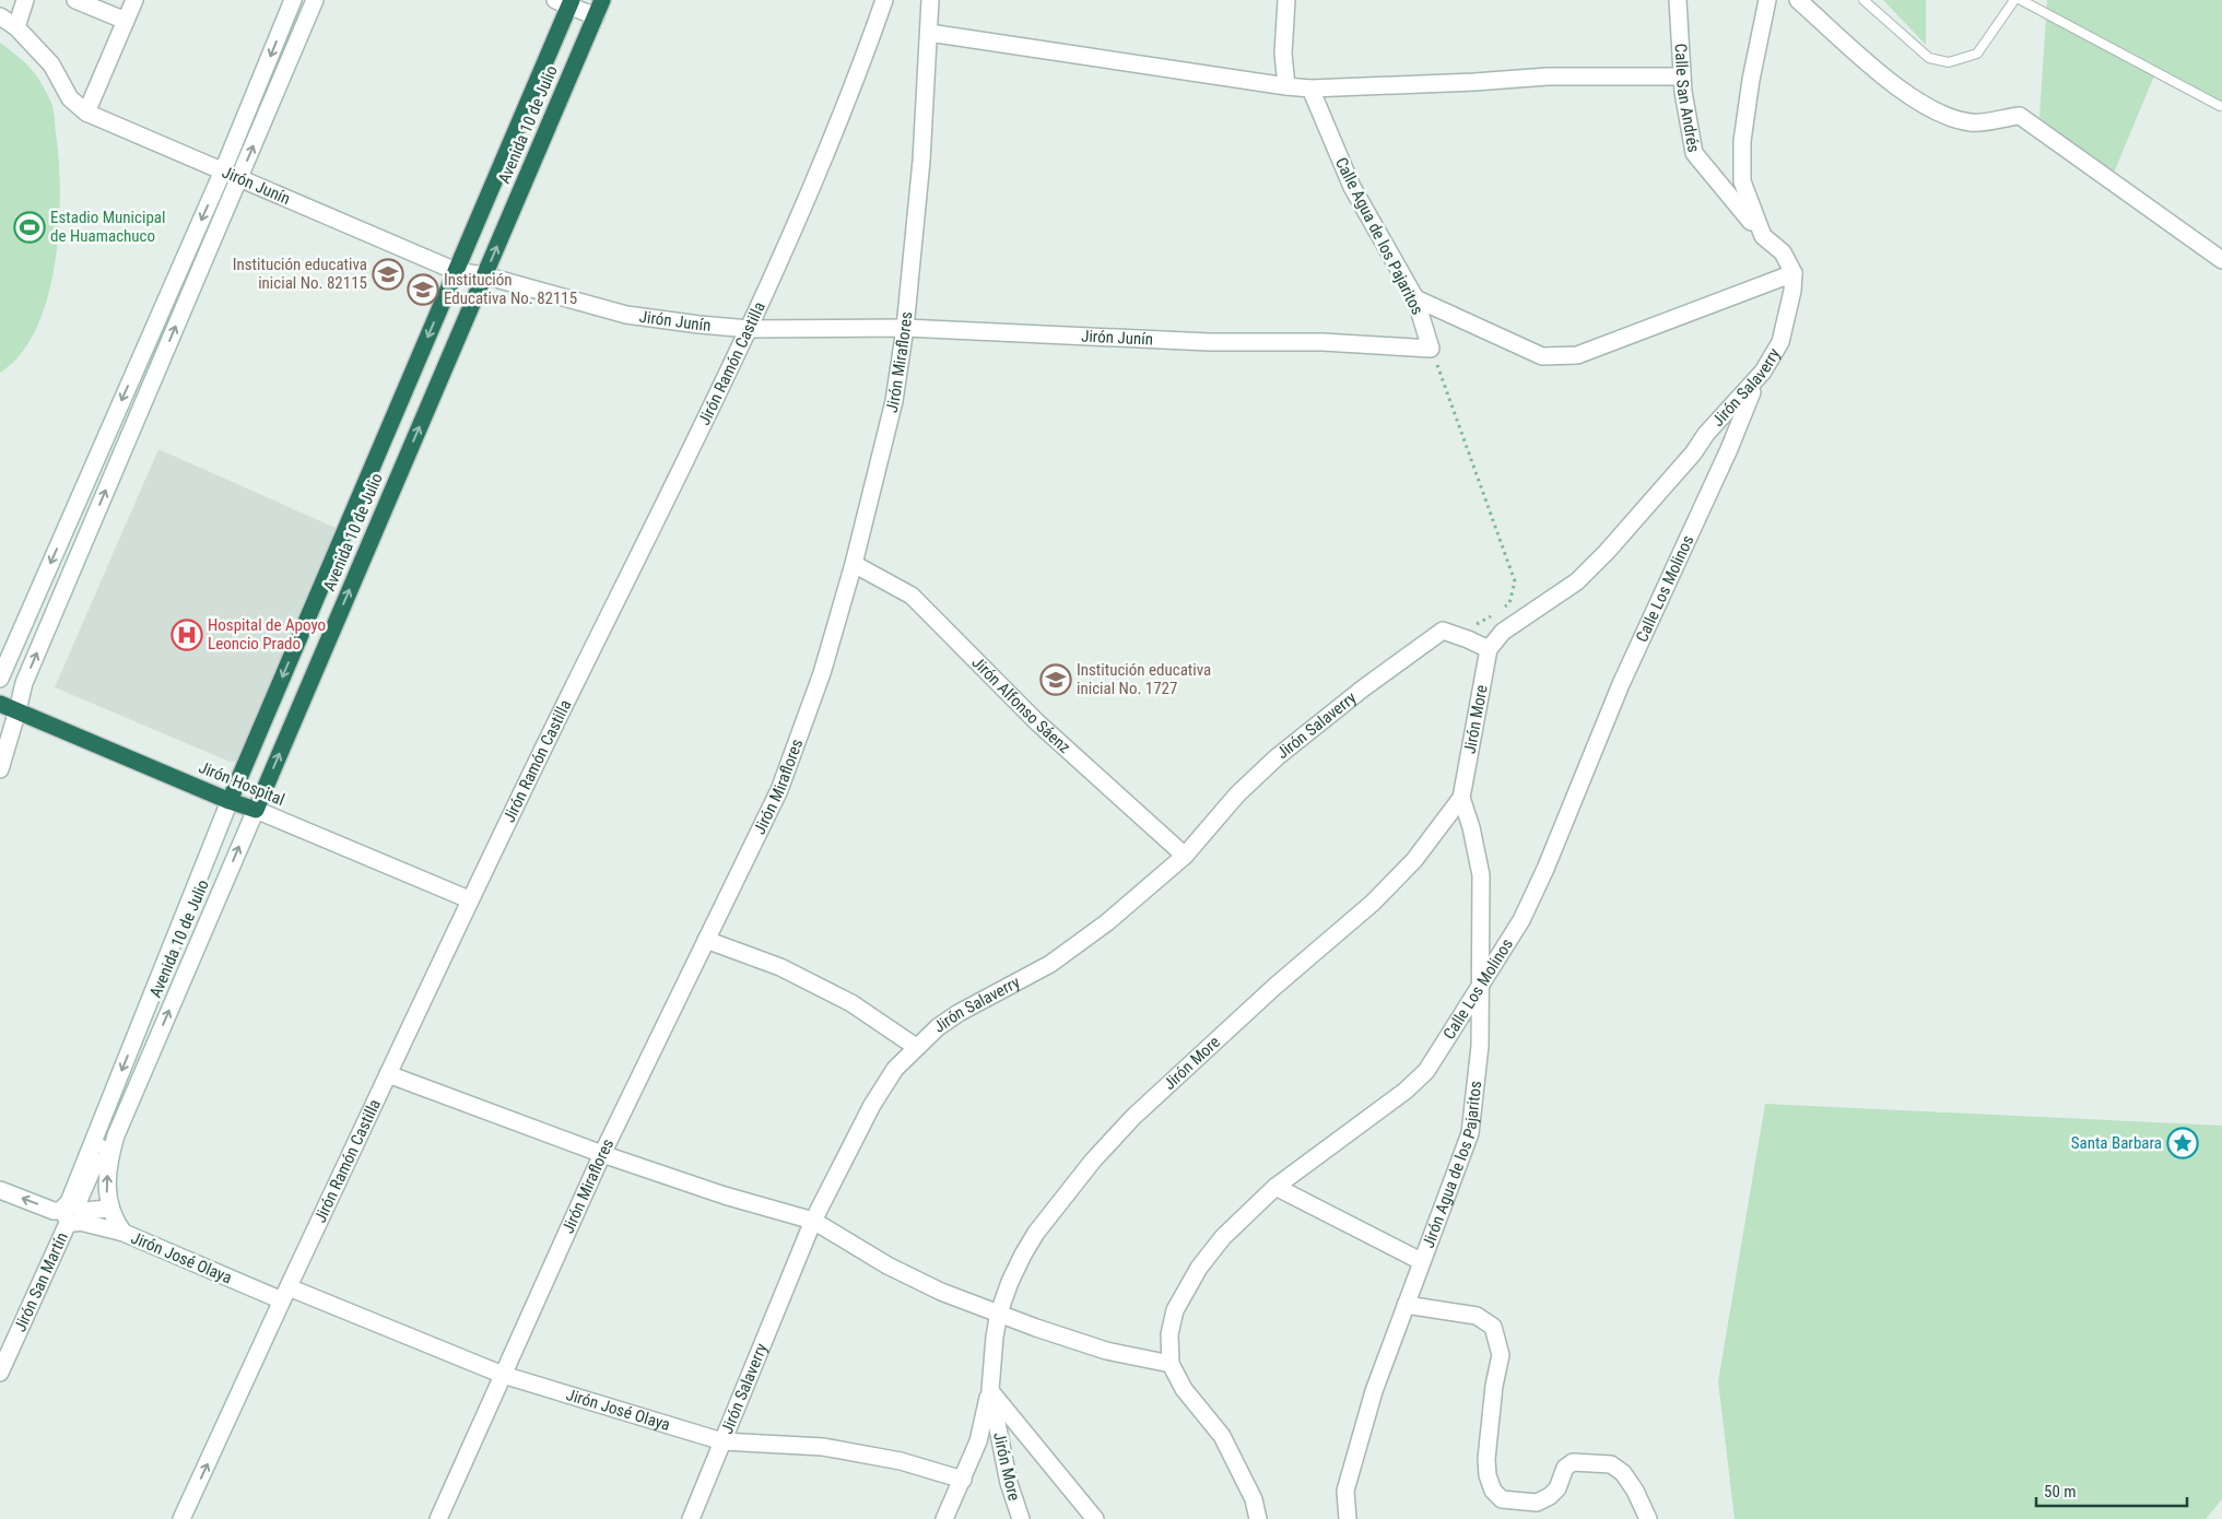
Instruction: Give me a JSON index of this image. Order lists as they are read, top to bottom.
{
  "streets": {
    "highway": ["Avenida 10 de Julio", "Jirón Hospital"],
    "street": [
      "Calle San Andrés",
      "Jirón Junín",
      "Calle Agua de los Pajaritos",
      "Jirón Miraflores",
      "Jirón Ramón Castilla",
      "Jirón Salaverry",
      "Calle Los Molinos",
      "Jirón Alfonso Sáenz",
      "Jirón More",
      "Jirón Agua de los Pajaritos",
      "Jirón José Olaya",
      "Jirón San Martín"
    ]
  },
  "crossings": [
    ["Avenida 10 de Julio", "Jirón Junín"],
    ["Avenida 10 de Julio", "Jirón Hospital"],
    ["Avenida 10 de Julio", "Jirón José Olaya"],
    ["Avenida 10 de Julio", "Jirón San Martín"],
    ["Jirón Junín", "Calle Agua de los Pajaritos"],
    ["Jirón Junín", "Jirón Miraflores"],
    ["Jirón Junín", "Jirón Ramón Castilla"],
    ["Jirón Miraflores", "Jirón Alfonso Sáenz"],
    ["Jirón Miraflores", "Jirón José Olaya"],
    ["Jirón Ramón Castilla", "Jirón Hospital"],
    ["Jirón Ramón Castilla", "Jirón José Olaya"],
    ["Jirón Salaverry", "Calle Los Molinos"],
    ["Jirón Salaverry", "Jirón Alfonso Sáenz"],
    ["Jirón Salaverry", "Jirón More"],
    ["Jirón Salaverry", "Jirón José Olaya"],
    ["Calle Los Molinos", "Jirón Agua de los Pajaritos"],
    ["Jirón More", "Jirón Agua de los Pajaritos"],
    ["Jirón José Olaya", "Jirón San Martín"]
  ],
  "places": {
    "sports": ["Estadio Municipal de Huamachuco"],
    "school or university": ["Institución educativa inicial No. 82115", "Institución Educativa No. 82115", "Institución educativa inicial No. 1727"],
    "hospital": ["Hospital de Apoyo Leoncio Prado"],
    "place": ["Santa Barbara"]
  },
  "scale_bar": "50 m"
}
